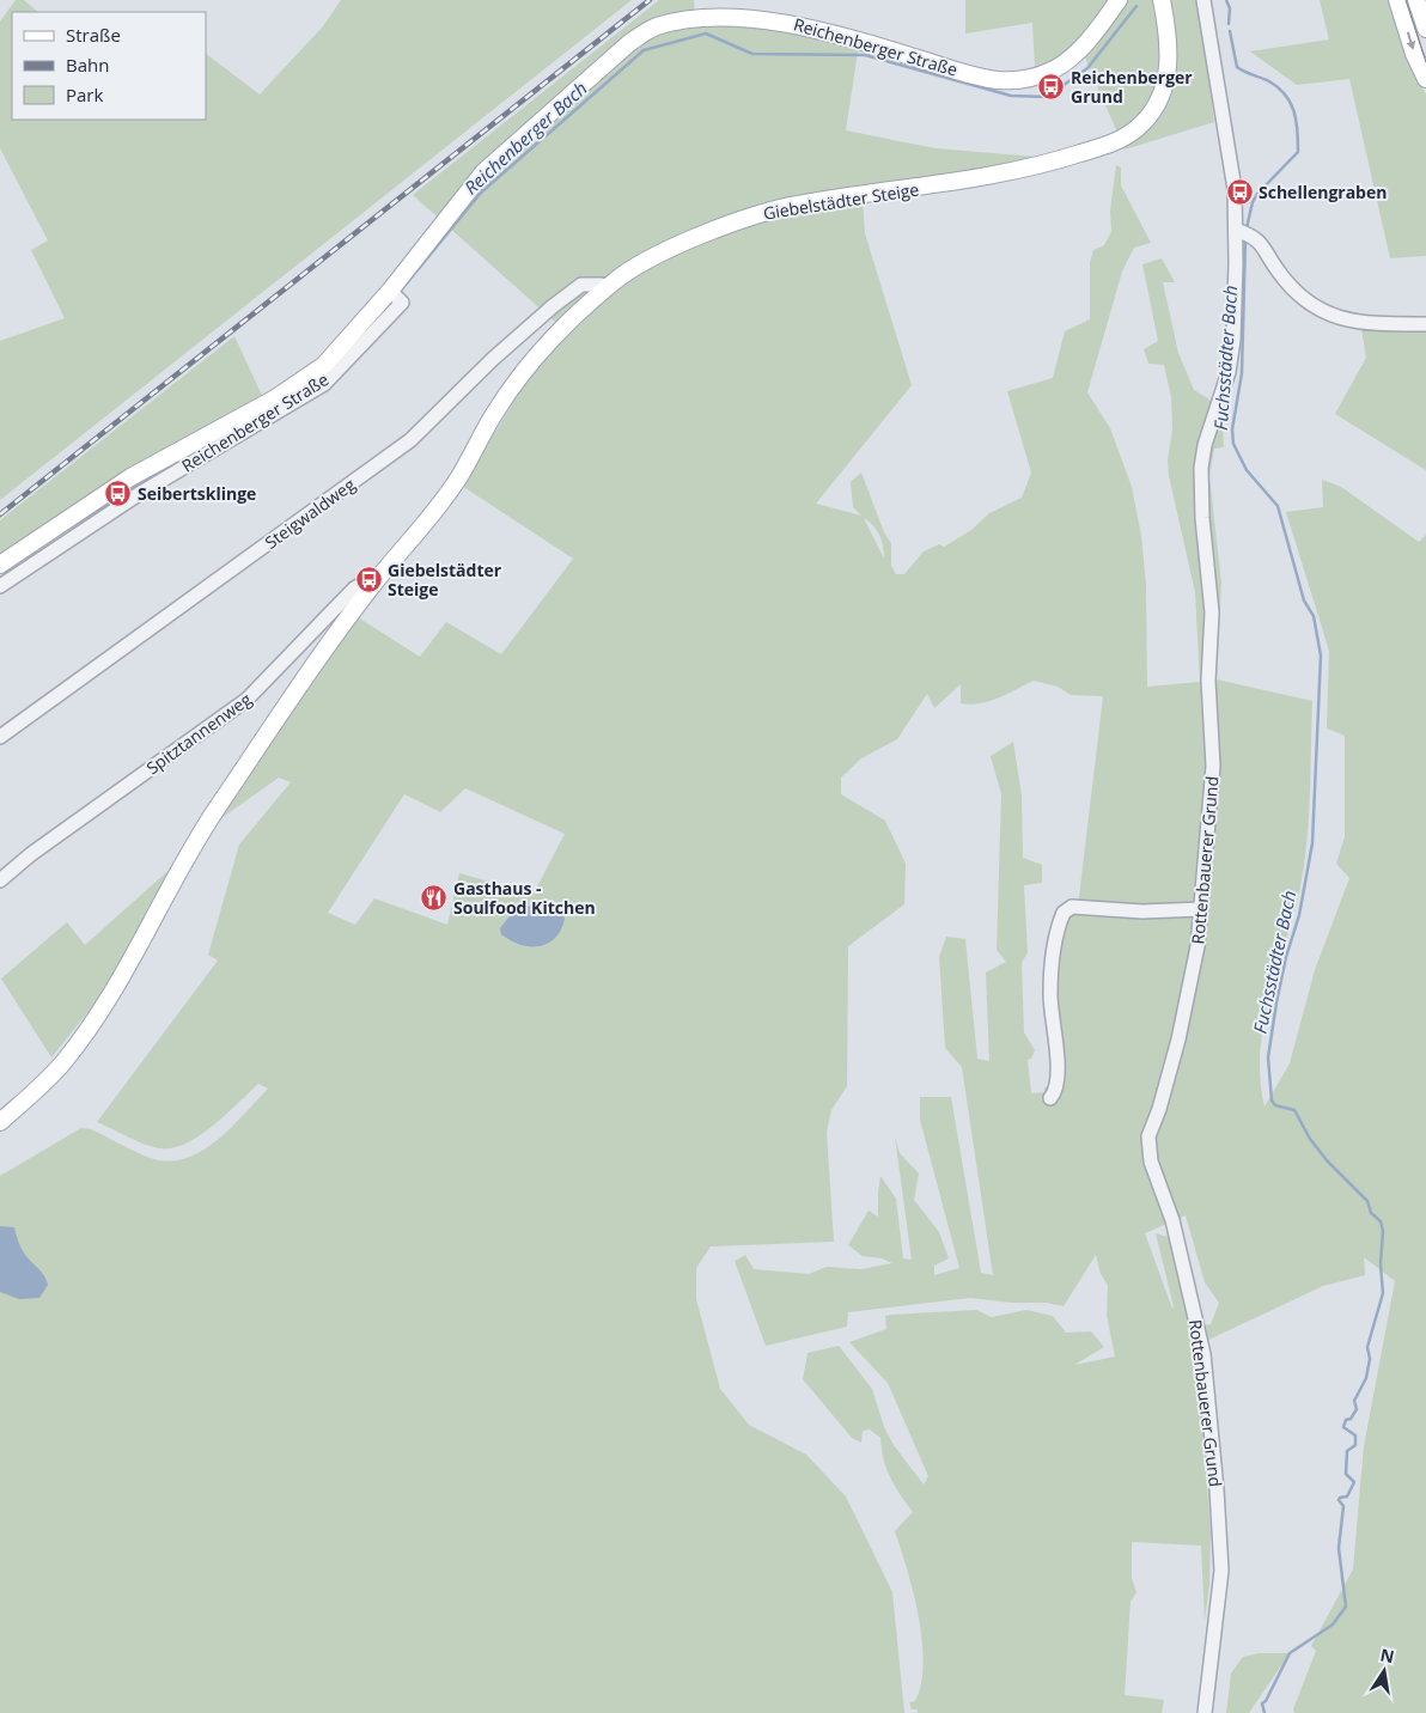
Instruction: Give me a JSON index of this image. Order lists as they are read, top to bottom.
{
  "streets": {
    "main road": ["Reichenberger Straße", "Giebelstädter Steige"],
    "street": ["Steigwaldweg", "Spitztannenweg", "Rottenbauerer Grund"]
  },
  "crossings": [
    ["Giebelstädter Steige", "Steigwaldweg"],
    ["Giebelstädter Steige", "Spitztannenweg"]
  ],
  "water": ["Reichenberger Bach", "Fuchsstädter Bach"],
  "places": {
    "bus stop": [
      "Reichenberger Grund",
      "Schellengraben",
      "Seibertsklinge",
      "Giebelstädter Steige"
    ],
    "restaurant": ["Gasthaus - Soulfood Kitchen"]
  },
  "legend": ["Straße", "Bahn", "Park"],
  "north": "top"
}
